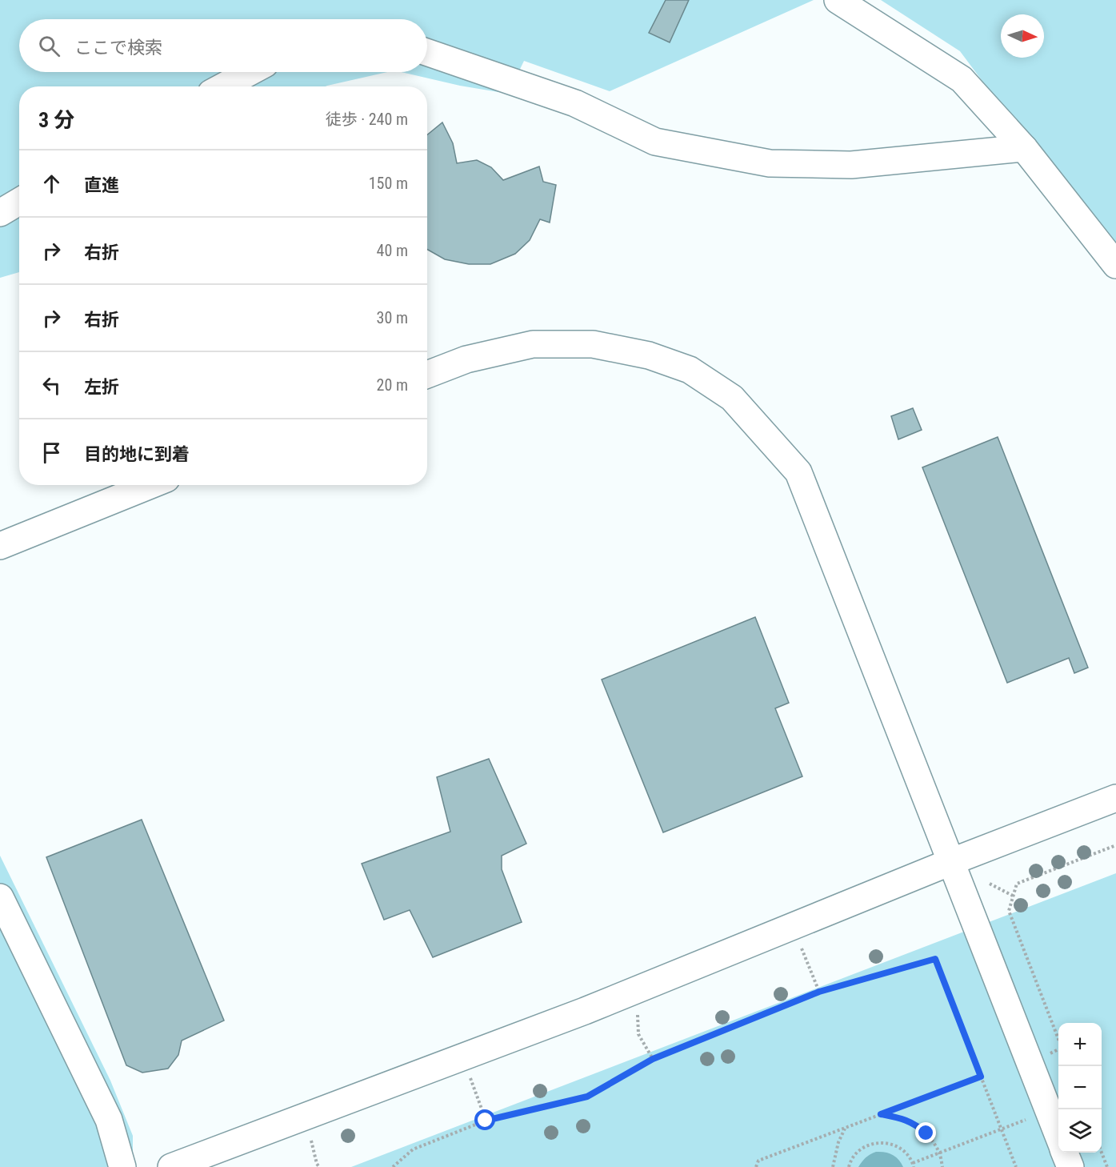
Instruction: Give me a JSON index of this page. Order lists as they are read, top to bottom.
{
  "north": "right",
  "page": {
    "search": "ここで検索",
    "heading": ["3 分", "徒歩 · 240 m"],
    "list": [
      ["直進", "150 m"],
      ["右折", "40 m"],
      ["右折", "30 m"],
      ["左折", "20 m"],
      "目的地に到着"
    ],
    "map_buttons": ["+", "−"]
  }
}
